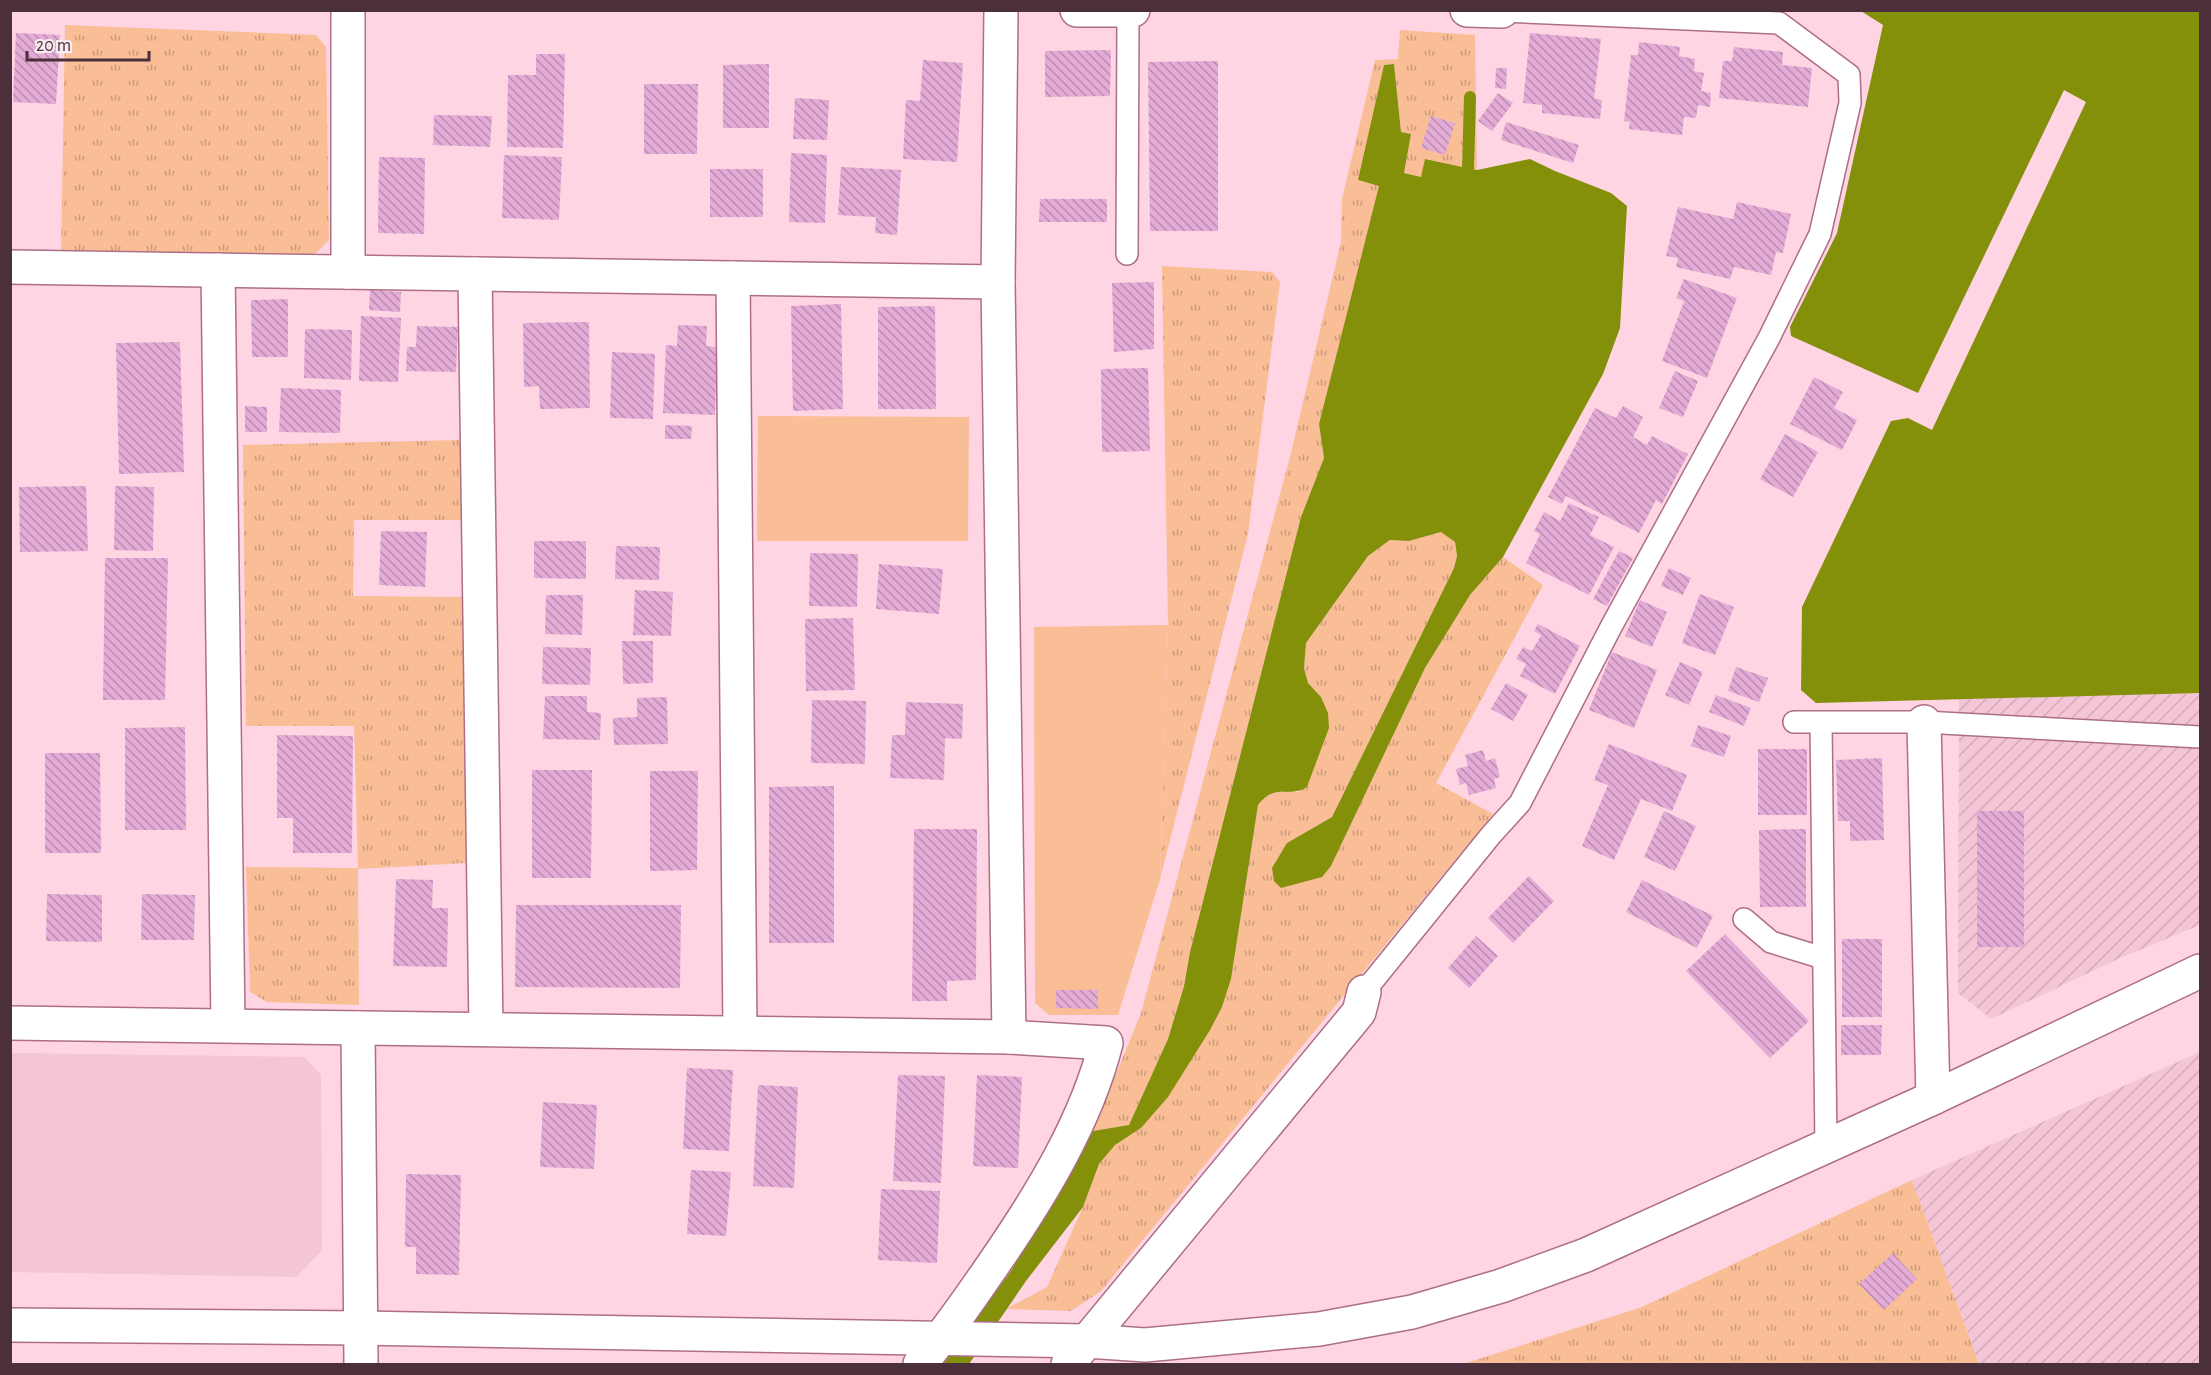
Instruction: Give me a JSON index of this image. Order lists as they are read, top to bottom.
{
  "scale_bar": "20 m"
}
